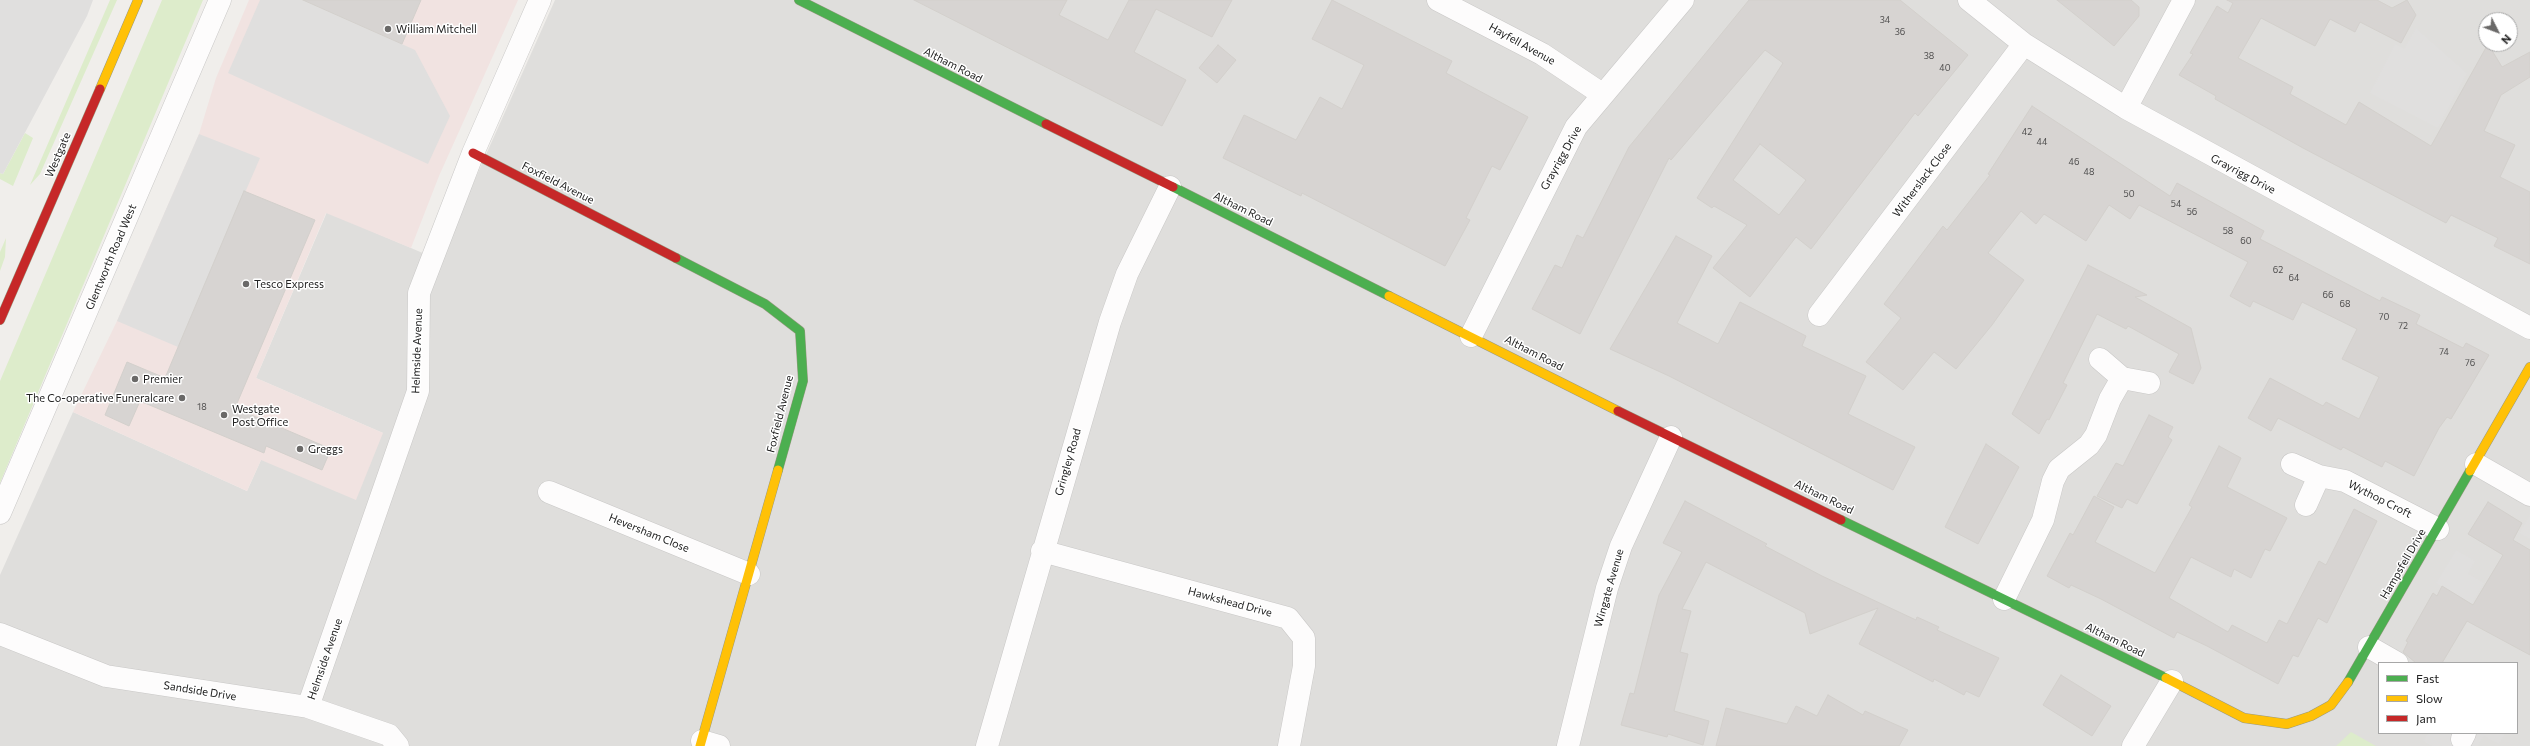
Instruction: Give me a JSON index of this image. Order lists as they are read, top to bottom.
{
  "streets": {
    "street": [
      "Hayfell Avenue",
      "Altham Road",
      "Westgate",
      "Grayrigg Drive",
      "Witherslack Close",
      "Foxfield Avenue",
      "Glentworth Road West",
      "Helmside Avenue",
      "Gringley Road",
      "Wythop Croft",
      "Heversham Close",
      "Hampsfell Drive",
      "Wingate Avenue",
      "Hawkshead Drive",
      "Sandside Drive"
    ]
  },
  "crossings": [
    ["Hayfell Avenue", "Grayrigg Drive"],
    ["Altham Road", "Grayrigg Drive"],
    ["Altham Road", "Gringley Road"],
    ["Altham Road", "Hampsfell Drive"],
    ["Altham Road", "Wingate Avenue"],
    ["Grayrigg Drive", "Witherslack Close"],
    ["Foxfield Avenue", "Helmside Avenue"],
    ["Foxfield Avenue", "Heversham Close"],
    ["Helmside Avenue", "Sandside Drive"],
    ["Gringley Road", "Hawkshead Drive"],
    ["Wythop Croft", "Hampsfell Drive"]
  ],
  "places": [
    "William Mitchell",
    "Tesco Express",
    "Premier",
    "The Co-operative Funeralcare",
    "Westgate Post Office",
    "Greggs"
  ],
  "house_numbers": [
    "34",
    "36",
    "38",
    "40",
    "42",
    "44",
    "46",
    "48",
    "50",
    "54",
    "56",
    "58",
    "60",
    "62",
    "64",
    "66",
    "68",
    "70",
    "72",
    "74",
    "76",
    "18"
  ],
  "legend": ["Fast", "Slow", "Jam"],
  "north": "bottom right"
}
